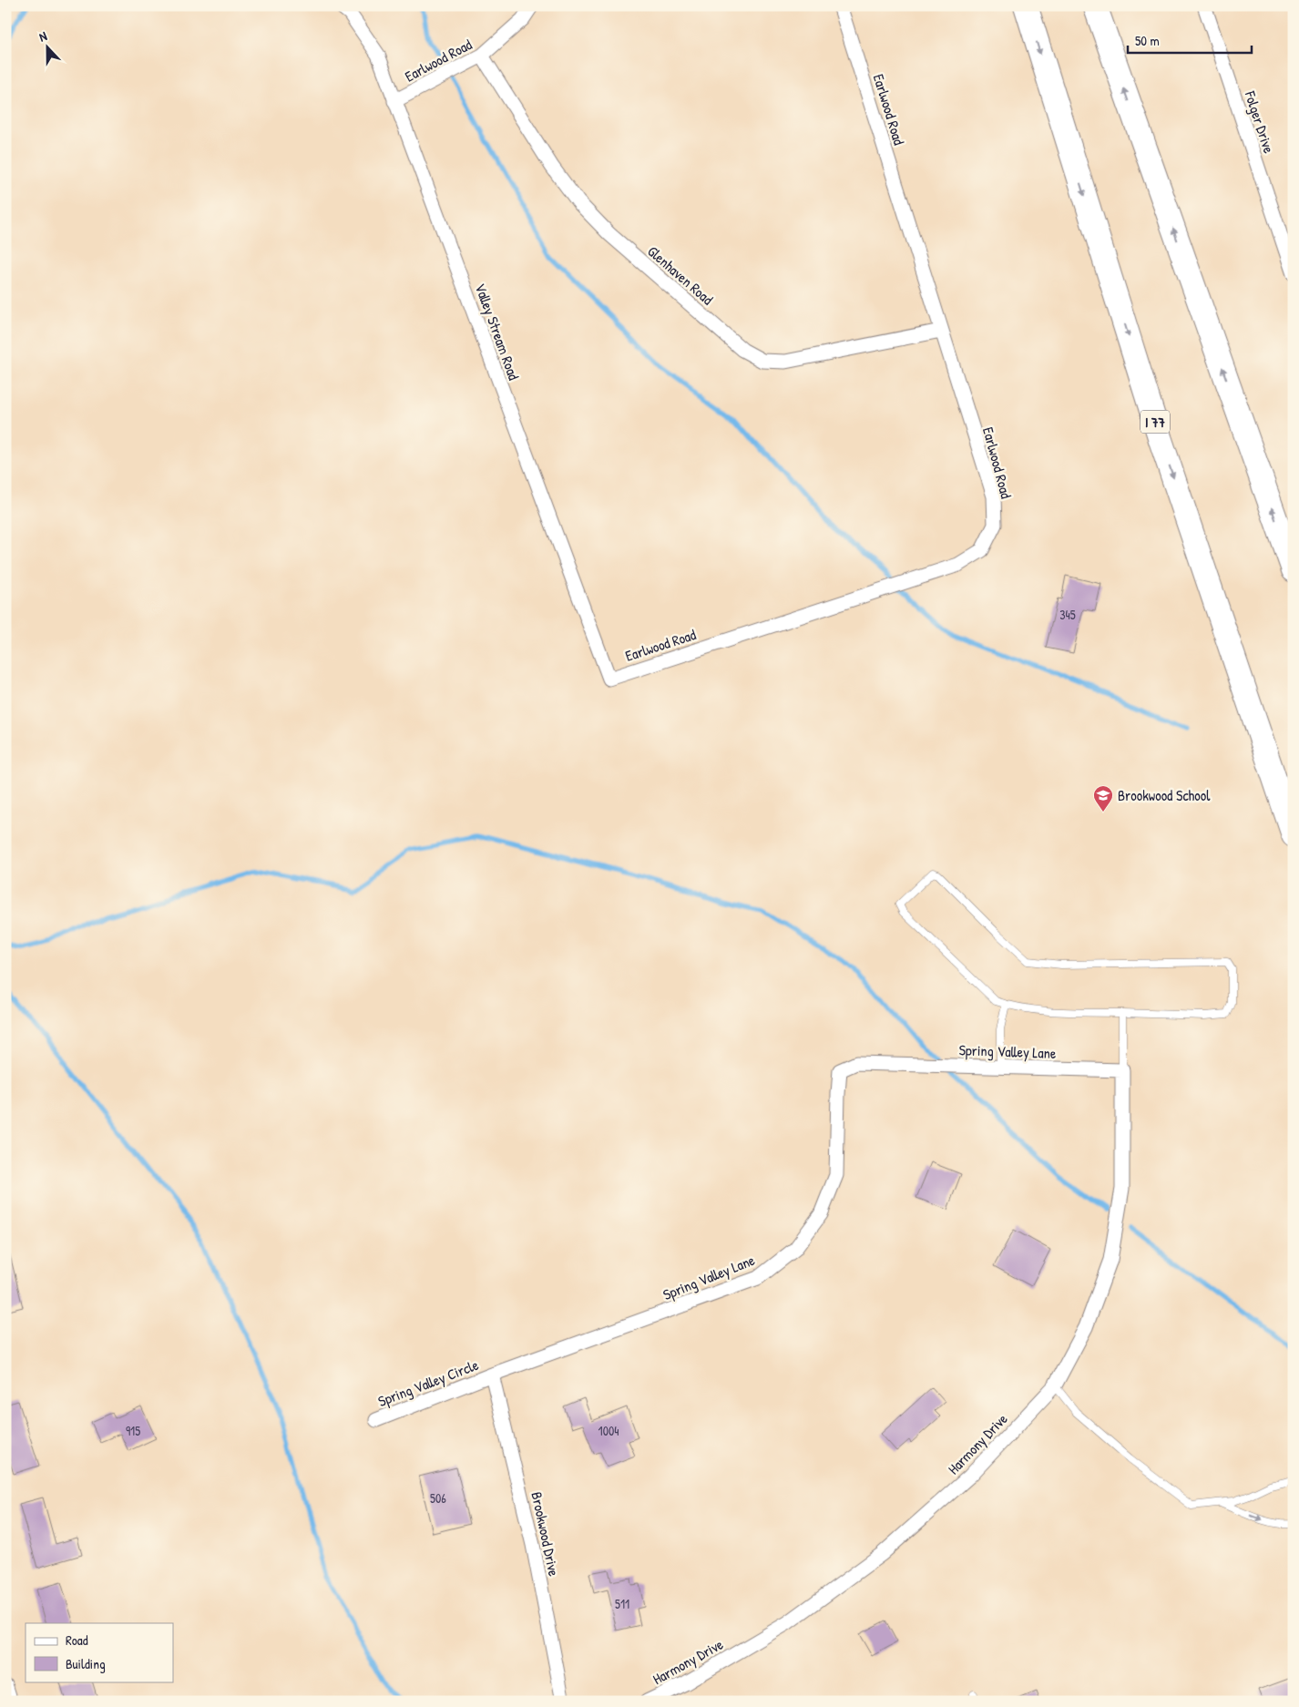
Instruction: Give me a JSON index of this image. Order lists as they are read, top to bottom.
{
  "streets": {
    "highway": ["I 77"],
    "street": [
      "Earlwood Road",
      "Folger Drive",
      "Glenhaven Road",
      "Valley Stream Road",
      "Spring Valley Lane",
      "Spring Valley Circle",
      "Harmony Drive",
      "Brookwood Drive"
    ]
  },
  "crossings": [
    ["Earlwood Road", "Glenhaven Road"],
    ["Earlwood Road", "Valley Stream Road"],
    ["Spring Valley Lane", "Spring Valley Circle"],
    ["Spring Valley Lane", "Harmony Drive"],
    ["Spring Valley Lane", "Brookwood Drive"],
    ["Spring Valley Circle", "Brookwood Drive"]
  ],
  "places": {
    "school or university": ["Brookwood School"]
  },
  "house_numbers": [
    "345",
    "915",
    "1004",
    "506",
    "511"
  ],
  "legend": ["Road", "Building"],
  "scale_bar": "50 m",
  "north": "top"
}
